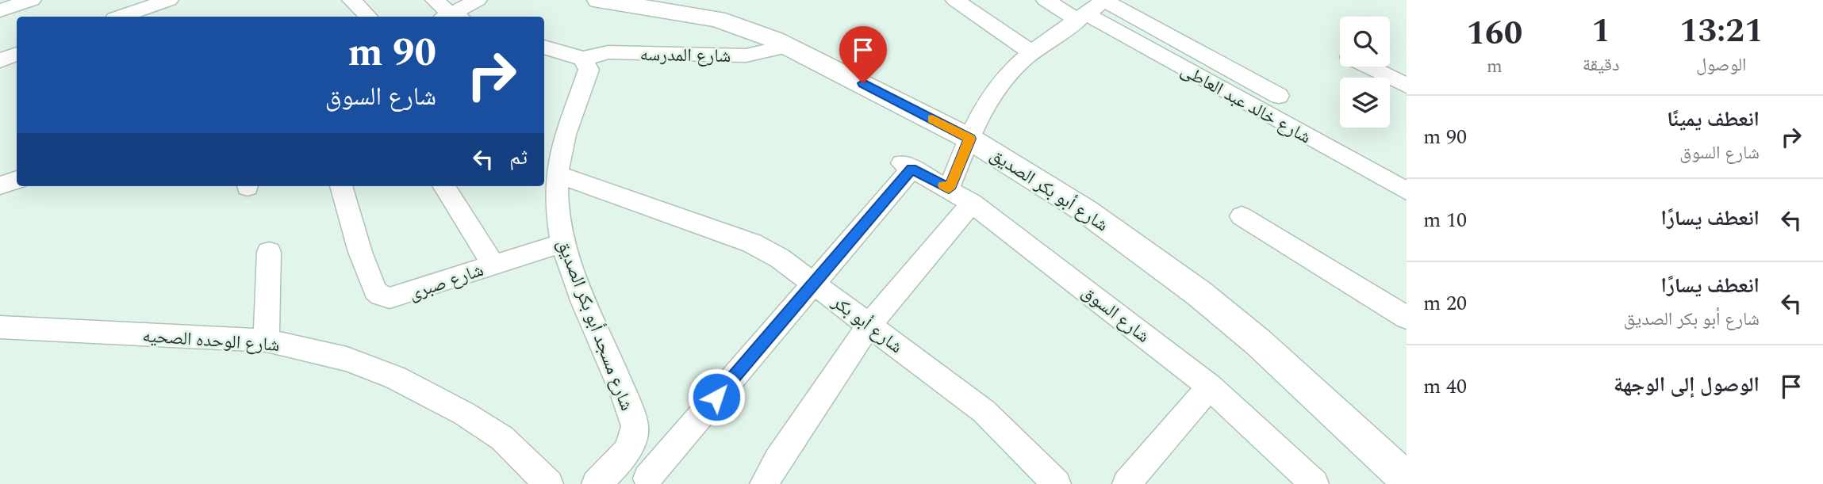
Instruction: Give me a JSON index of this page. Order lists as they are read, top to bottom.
{
  "streets": {
    "street": [
      "شارع المدرسه",
      "شارع خالد عبد العاطى",
      "شارع أبو بكر الصديق",
      "شارع صبرى",
      "شارع السوق",
      "شارع أبو بكر",
      "شارع مسجد أبو بكر الصديق",
      "شارع الوحده الصحيه"
    ]
  },
  "crossings": [
    ["شارع المدرسه", "شارع أبو بكر الصديق"],
    ["شارع المدرسه", "شارع مسجد أبو بكر الصديق"],
    ["شارع صبرى", "شارع مسجد أبو بكر الصديق"],
    ["شارع السوق", "شارع أبو بكر"],
    ["شارع أبو بكر", "شارع مسجد أبو بكر الصديق"]
  ],
  "page": {
    "eta": [
      "13:21",
      "الوصول",
      "1",
      "دقيقة",
      "160",
      "m"
    ],
    "turn": ["90 m", "شارع السوق"],
    "list": [
      {
        "name": "انعطف يمينًا",
        "note": "شارع السوق",
        "value": "90 m"
      },
      {
        "name": "انعطف يسارًا",
        "value": "10 m"
      },
      {
        "name": "انعطف يسارًا",
        "note": "شارع أبو بكر الصديق",
        "value": "20 m"
      },
      {
        "name": "الوصول إلى الوجهة",
        "value": "40 m"
      }
    ],
    "then": "ثم"
  }
}
